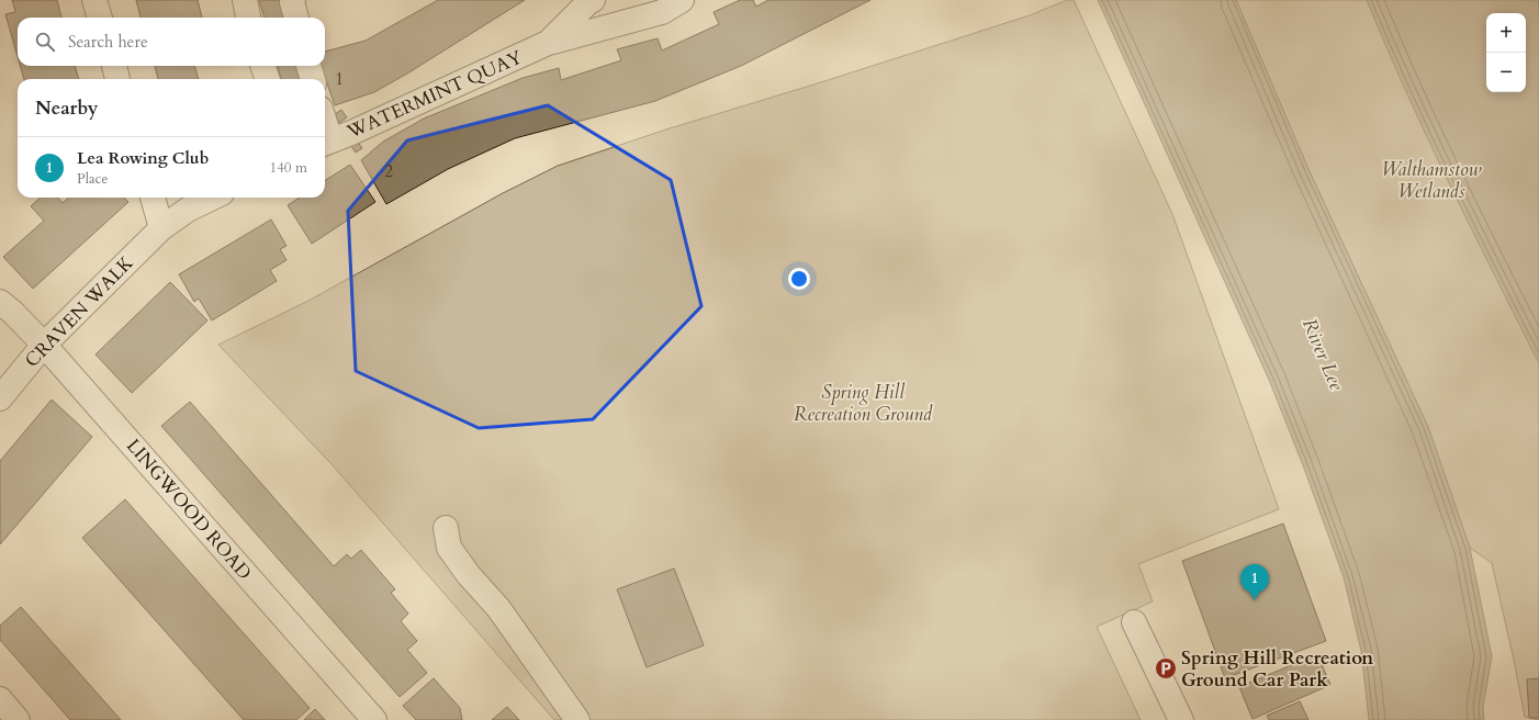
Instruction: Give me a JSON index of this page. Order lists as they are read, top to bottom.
{
  "streets": {
    "street": ["WATERMINT QUAY", "CRAVEN WALK", "LINGWOOD ROAD"]
  },
  "crossings": [
    ["CRAVEN WALK", "LINGWOOD ROAD"]
  ],
  "water": ["River Lee"],
  "parks": ["Walthamstow Wetlands", "Spring Hill Recreation Ground"],
  "places": {
    "parking": ["Spring Hill Recreation Ground Car Park"]
  },
  "house_numbers": ["1", "2"],
  "page": {
    "map_buttons": ["+", "−"],
    "search": "Search here",
    "heading": "Nearby",
    "list": [
      {
        "mark": "1",
        "name": "Lea Rowing Club",
        "note": "Place",
        "value": "140 m"
      }
    ],
    "pins": "1"
  }
}
